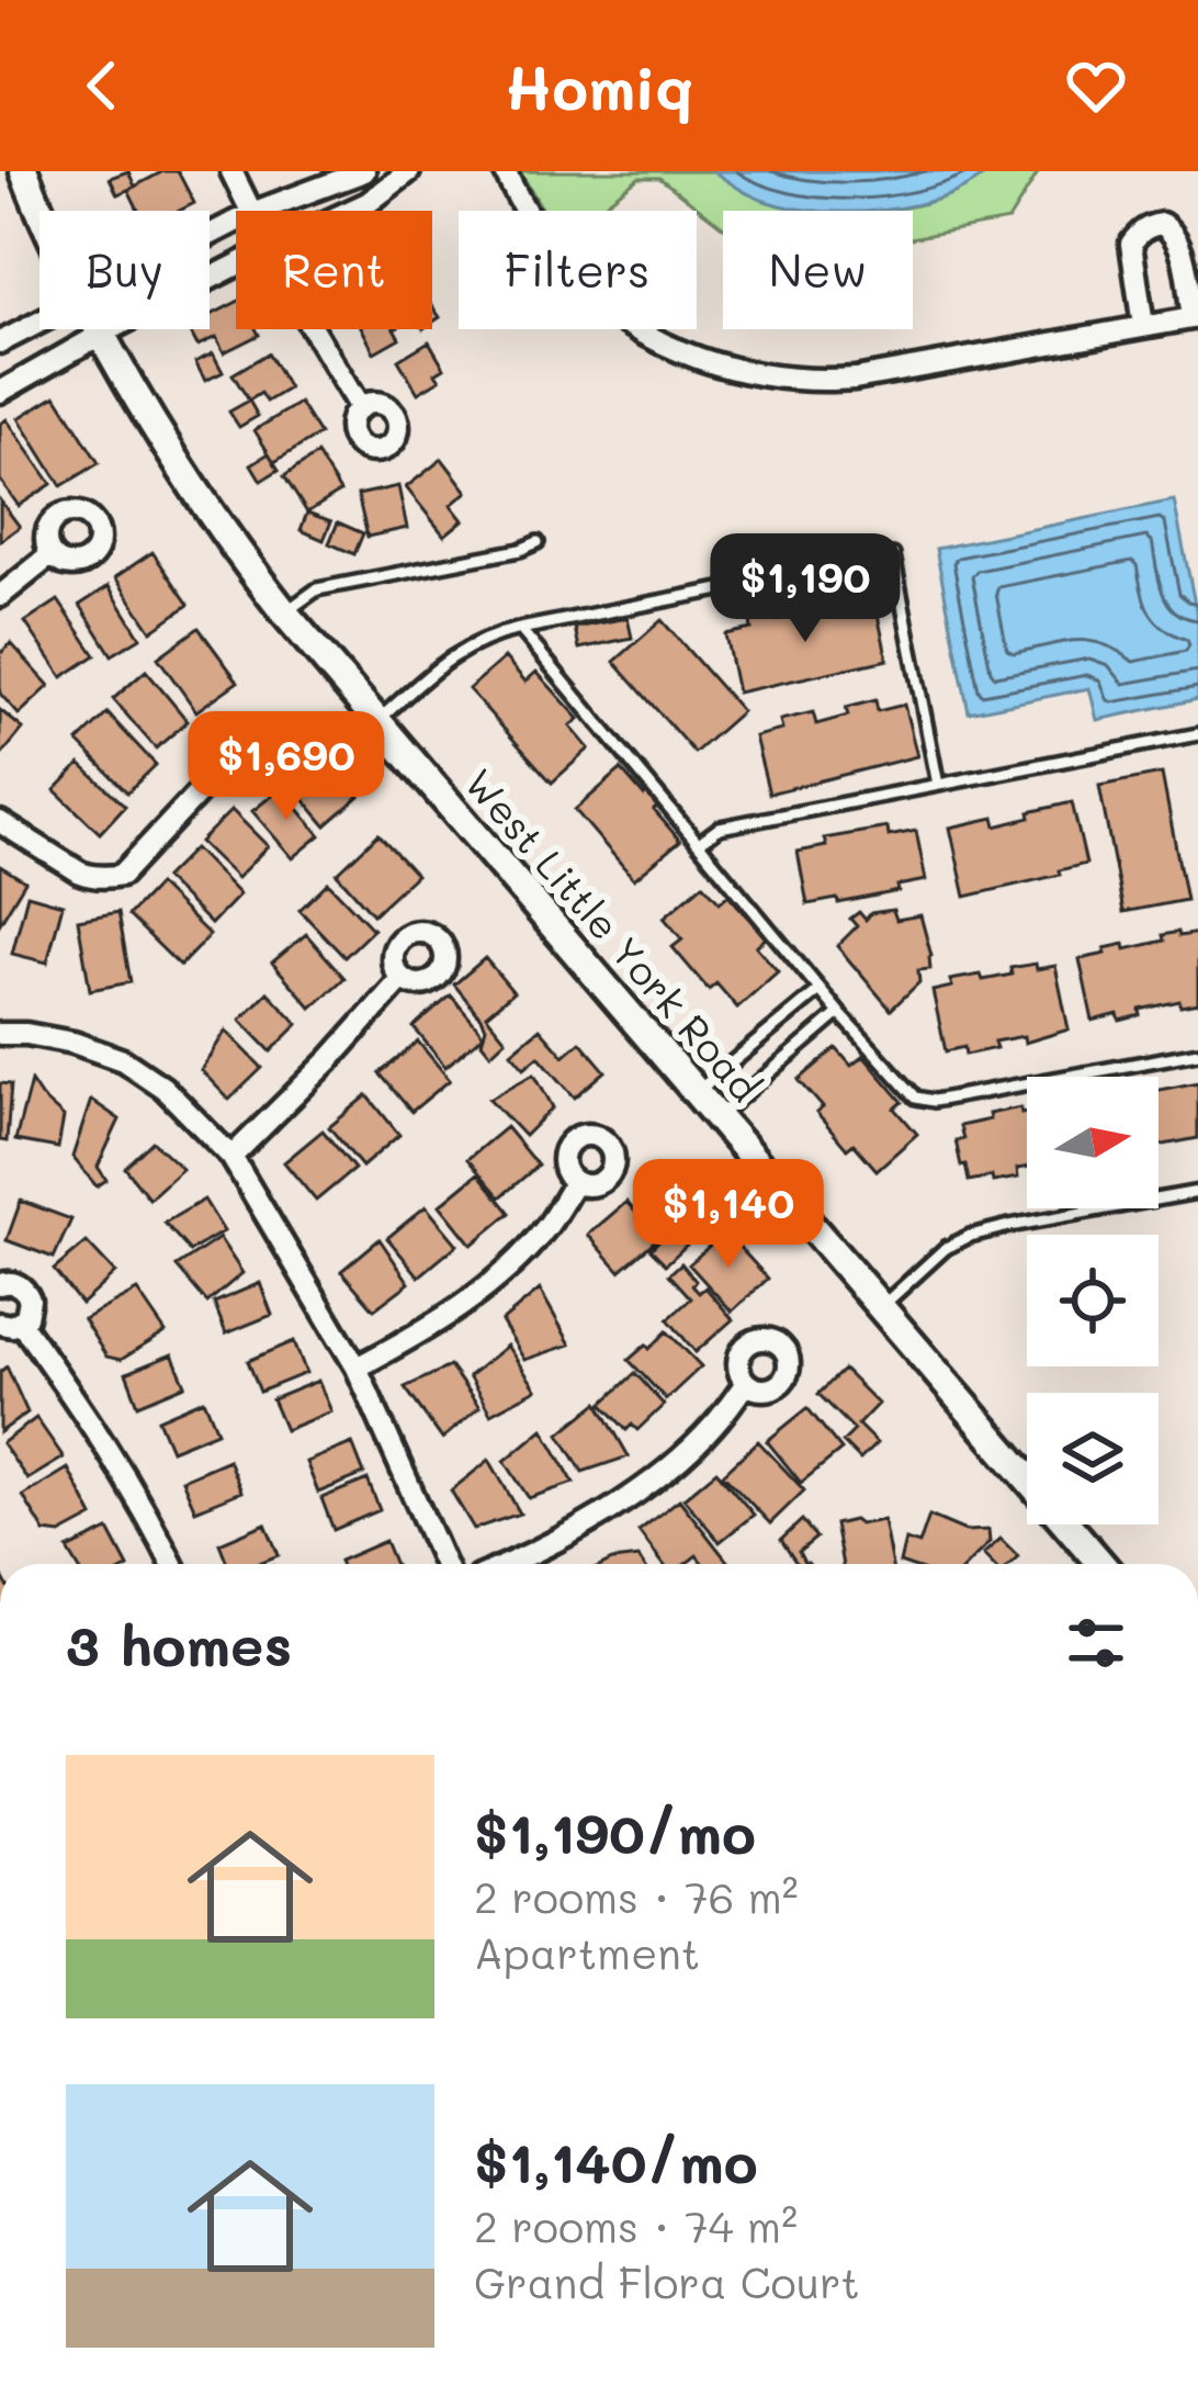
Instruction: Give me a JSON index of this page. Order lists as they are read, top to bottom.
{
  "streets": {
    "main road": ["West Little York Road"]
  },
  "north": "right",
  "page": {
    "header": "Homiq",
    "chip": [
      "Buy",
      "Rent",
      "Filters",
      "New"
    ],
    "price": ["$1,190", "$1,690", "$1,140"],
    "heading": "3 homes",
    "list": [
      {
        "name": "$1,190/mo",
        "note": "2 rooms · 76 m² · Apartment"
      },
      {
        "name": "$1,140/mo",
        "note": "2 rooms · 74 m² · Grand Flora Court"
      }
    ]
  }
}
